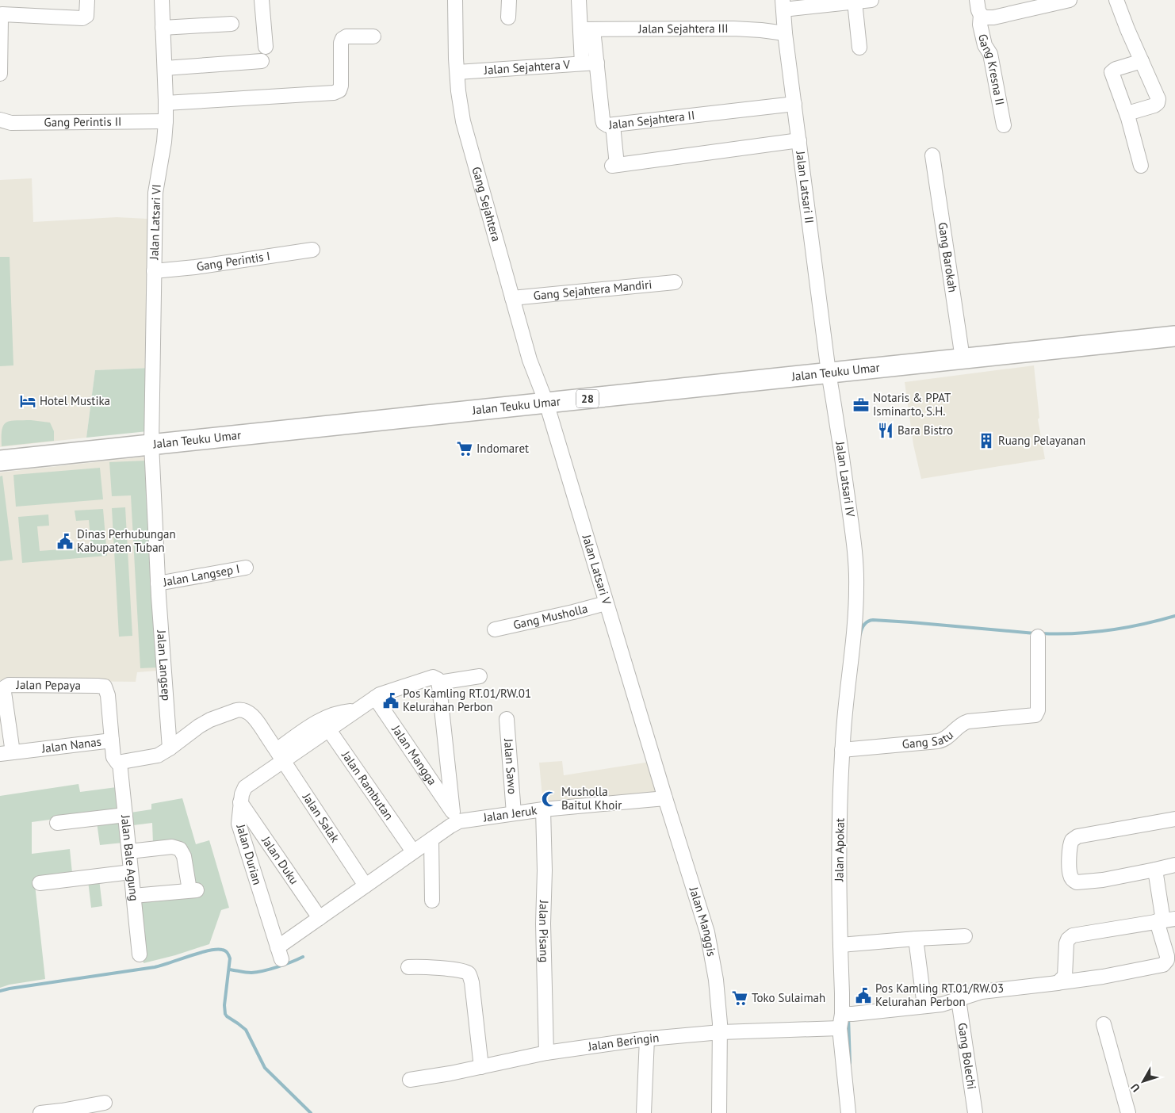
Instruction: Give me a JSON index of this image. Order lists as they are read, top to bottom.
{
  "streets": {
    "highway": ["Jalan Teuku Umar", "28"],
    "street": [
      "Jalan Sejahtera III",
      "Jalan Sejahtera V",
      "Gang Kresna II",
      "Jalan Sejahtera II",
      "Gang Perintis II",
      "Jalan Latsari II",
      "Gang Sejahtera",
      "Jalan Latsari VI",
      "Gang Barokah",
      "Gang Perintis I",
      "Gang Sejahtera Mandiri",
      "Jalan Latsari IV",
      "Jalan Latsari V",
      "Jalan Langsep I",
      "Gang Musholla",
      "Jalan Langsep",
      "Jalan Pepaya",
      "Gang Satu",
      "Jalan Nanas",
      "Jalan Mangga",
      "Jalan Sawo",
      "Jalan Rambutan",
      "Jalan Jeruk",
      "Jalan Salak",
      "Jalan Apokat",
      "Jalan Durian",
      "Jalan Bale Agung",
      "Jalan Duku",
      "Jalan Manggis",
      "Jalan Pisang",
      "Jalan Beringin",
      "Gang Bolechi"
    ]
  },
  "crossings": [
    ["Jalan Sejahtera III", "Jalan Sejahtera II"],
    ["Jalan Sejahtera III", "Jalan Latsari II"],
    ["Jalan Sejahtera V", "Jalan Sejahtera II"],
    ["Jalan Sejahtera V", "Gang Sejahtera"],
    ["Jalan Sejahtera II", "Jalan Latsari II"],
    ["Gang Perintis II", "Jalan Latsari VI"],
    ["Jalan Latsari II", "Jalan Teuku Umar"],
    ["Jalan Latsari II", "Jalan Latsari IV"],
    ["Gang Sejahtera", "Gang Sejahtera Mandiri"],
    ["Gang Sejahtera", "Jalan Teuku Umar"],
    ["Gang Sejahtera", "Jalan Latsari V"],
    ["Jalan Latsari VI", "Gang Perintis I"],
    ["Jalan Latsari VI", "Jalan Teuku Umar"],
    ["Jalan Latsari VI", "Jalan Langsep"],
    ["Gang Barokah", "Jalan Teuku Umar"],
    ["Jalan Teuku Umar", "Jalan Latsari IV"],
    ["Jalan Teuku Umar", "Jalan Latsari V"],
    ["Jalan Teuku Umar", "Jalan Langsep"],
    ["Jalan Latsari IV", "Jalan Apokat"],
    ["Jalan Latsari V", "Gang Musholla"],
    ["Jalan Latsari V", "Jalan Manggis"],
    ["Jalan Langsep I", "Jalan Langsep"],
    ["Jalan Pepaya", "Jalan Nanas"],
    ["Gang Satu", "Jalan Apokat"],
    ["Jalan Nanas", "Jalan Bale Agung"],
    ["Jalan Mangga", "Jalan Jeruk"],
    ["Jalan Mangga", "Jalan Durian"],
    ["Jalan Sawo", "Jalan Jeruk"],
    ["Jalan Rambutan", "Jalan Jeruk"],
    ["Jalan Rambutan", "Jalan Durian"],
    ["Jalan Jeruk", "Jalan Salak"],
    ["Jalan Jeruk", "Jalan Durian"],
    ["Jalan Jeruk", "Jalan Duku"],
    ["Jalan Jeruk", "Jalan Manggis"],
    ["Jalan Jeruk", "Jalan Pisang"],
    ["Jalan Salak", "Jalan Durian"],
    ["Jalan Apokat", "Jalan Beringin"],
    ["Jalan Durian", "Jalan Duku"],
    ["Jalan Manggis", "Jalan Beringin"],
    ["Jalan Pisang", "Jalan Beringin"]
  ],
  "places": {
    "hotel": ["Hotel Mustika"],
    "office": ["Notaris & PPAT Isminarto, S.H."],
    "restaurant": ["Bara Bistro"],
    "building": ["Ruang Pelayanan"],
    "supermarket": ["Indomaret", "Toko Sulaimah"],
    "public building": ["Dinas Perhubungan Kabupaten Tuban", "Pos Kamling RT.01/RW.01 Kelurahan Perbon", "Pos Kamling RT.01/RW.03 Kelurahan Perbon"],
    "mosque": ["Musholla Baitul Khoir"]
  },
  "north": "bottom left"
}
